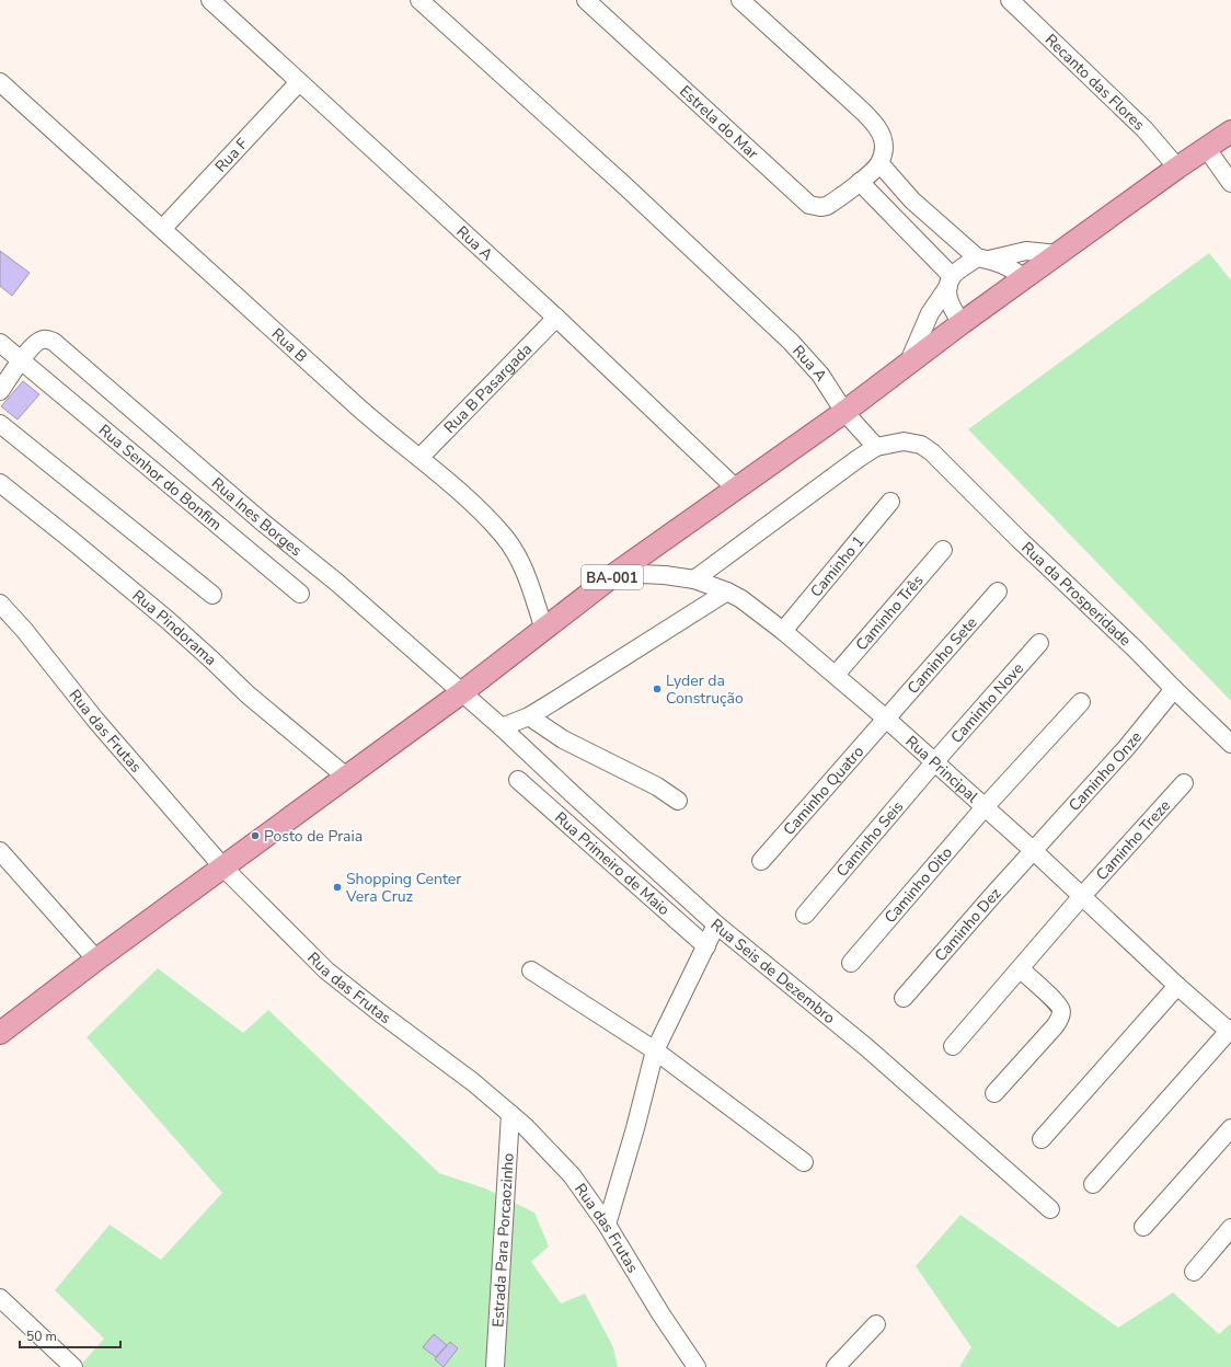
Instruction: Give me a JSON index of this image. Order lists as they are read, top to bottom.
{
  "streets": {
    "main road": ["BA-001"],
    "street": [
      "Recanto das Flores",
      "Estrela do Mar",
      "Rua F",
      "Rua A",
      "Rua B",
      "Rua B Pasargada",
      "Rua Senhor do Bonfim",
      "Rua Ines Borges",
      "Caminho 1",
      "Rua da Prosperidade",
      "Caminho Três",
      "Rua Pindorama",
      "Caminho Sete",
      "Caminho Nove",
      "Rua das Frutas",
      "Rua Principal",
      "Caminho Onze",
      "Caminho Quatro",
      "Caminho Seis",
      "Caminho Treze",
      "Rua Primeiro de Maio",
      "Caminho Oito",
      "Caminho Dez",
      "Rua Seis de Dezembro",
      "Estrada Para Porcaozinho"
    ]
  },
  "crossings": [
    ["Recanto das Flores", "BA-001"],
    ["Rua F", "Rua A"],
    ["Rua F", "Rua B"],
    ["Rua A", "Rua B Pasargada"],
    ["Rua A", "BA-001"],
    ["Rua A", "Rua da Prosperidade"],
    ["Rua B", "Rua B Pasargada"],
    ["Rua B", "BA-001"],
    ["Rua Senhor do Bonfim", "Rua Ines Borges"],
    ["Rua Ines Borges", "BA-001"],
    ["Rua Ines Borges", "Rua Seis de Dezembro"],
    ["Caminho 1", "Rua Principal"],
    ["BA-001", "Rua Pindorama"],
    ["BA-001", "Rua das Frutas"],
    ["BA-001", "Rua Principal"],
    ["Rua da Prosperidade", "Caminho Onze"],
    ["Caminho Três", "Rua Principal"],
    ["Caminho Sete", "Rua Principal"],
    ["Caminho Sete", "Caminho Quatro"],
    ["Caminho Nove", "Rua Principal"],
    ["Caminho Nove", "Caminho Seis"],
    ["Rua das Frutas", "Estrada Para Porcaozinho"],
    ["Rua Principal", "Caminho Onze"],
    ["Rua Principal", "Caminho Quatro"],
    ["Rua Principal", "Caminho Seis"],
    ["Rua Principal", "Caminho Treze"],
    ["Rua Principal", "Caminho Oito"],
    ["Rua Principal", "Caminho Dez"],
    ["Caminho Onze", "Caminho Dez"]
  ],
  "places": ["Lyder da Construção", "Posto de Praia", "Shopping Center Vera Cruz"],
  "scale_bar": "50 m"
}
